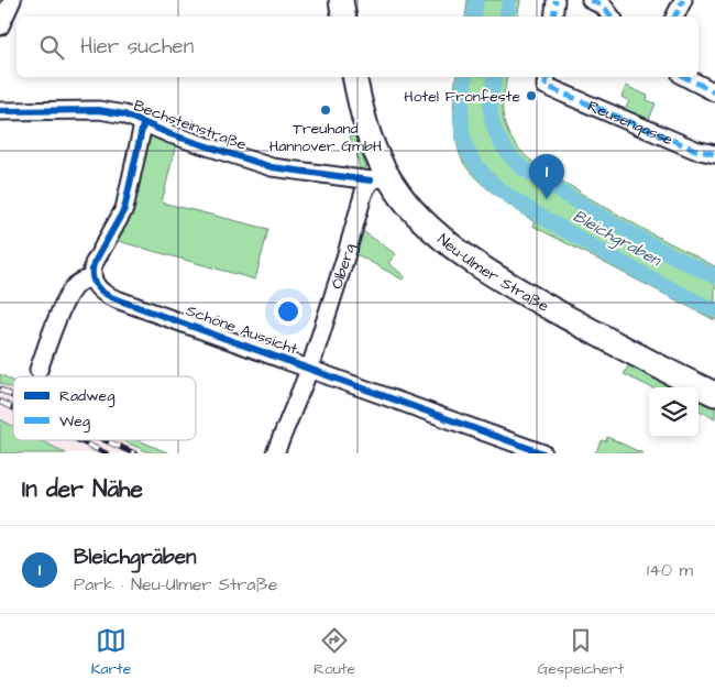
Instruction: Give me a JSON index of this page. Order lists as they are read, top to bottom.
{
  "streets": {
    "main road": ["Neu-Ulmer Straße"],
    "street": [
      "Reusengasse",
      "Bechsteinstraße",
      "Ölberg",
      "Schöne Aussicht"
    ]
  },
  "crossings": [
    ["Bechsteinstraße", "Ölberg"],
    ["Bechsteinstraße", "Neu-Ulmer Straße"],
    ["Ölberg", "Neu-Ulmer Straße"],
    ["Ölberg", "Schöne Aussicht"]
  ],
  "water": ["Bleichgraben"],
  "places": ["Hotel Fronfeste", "Treuhand Hannover GmbH"],
  "legend": ["Radweg", "Weg"],
  "page": {
    "search": "Hier suchen",
    "pins": "1",
    "heading": "In der Nähe",
    "list": [
      {
        "mark": "1",
        "name": "Bleichgräben",
        "note": "Park · Neu-Ulmer Straße",
        "value": "140 m"
      }
    ],
    "nav": ["Karte", "Route", "Gespeichert"]
  }
}
